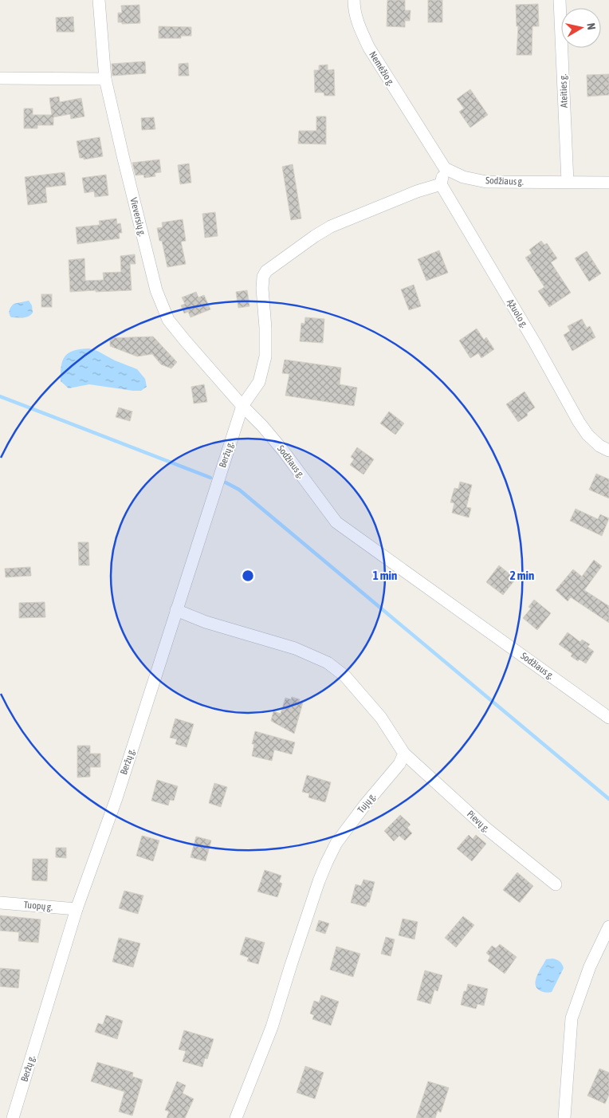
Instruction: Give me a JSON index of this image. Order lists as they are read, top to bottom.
{
  "streets": {
    "street": [
      "Nemėžio g.",
      "Ateities g.",
      "Sodžiaus g.",
      "Vieversių g.",
      "Ąžuolo g.",
      "Beržų g.",
      "Tujų g.",
      "Pievų g.",
      "Tuopų g."
    ]
  },
  "crossings": [
    ["Nemėžio g.", "Sodžiaus g."],
    ["Ateities g.", "Sodžiaus g."],
    ["Sodžiaus g.", "Vieversių g."],
    ["Sodžiaus g.", "Beržų g."],
    ["Vieversių g.", "Beržų g."],
    ["Beržų g.", "Tuopų g."],
    ["Tujų g.", "Pievų g."]
  ],
  "north": "right",
  "rings": ["1 min", "2 min"]
}
